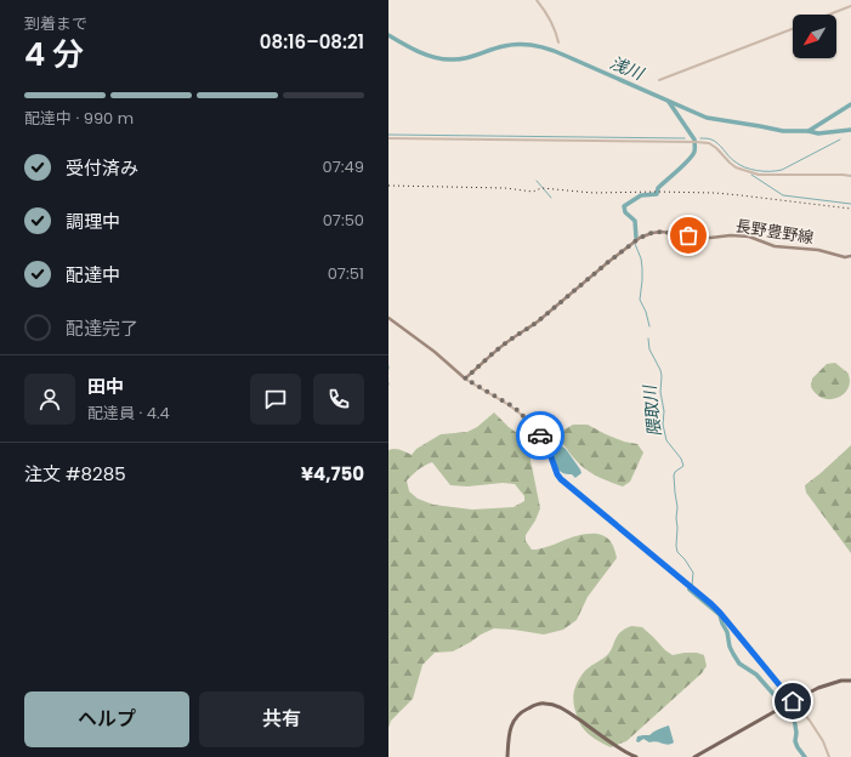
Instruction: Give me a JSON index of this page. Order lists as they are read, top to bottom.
{
  "streets": {
    "main road": ["長野豊野線"]
  },
  "water": ["浅川", "隈取川"],
  "north": "bottom left",
  "page": {
    "heading": ["4 分", "到着まで", "08:16–08:21"],
    "panel": [
      "田中",
      "配達員 · 4.4",
      "注文 #8285",
      "¥4,750"
    ],
    "bar": "配達中 · 990 m",
    "list": [
      ["受付済み", "07:49"],
      ["調理中", "07:50"],
      ["配達中", "07:51"],
      "配達完了"
    ],
    "buttons": ["ヘルプ", "共有"]
  }
}
